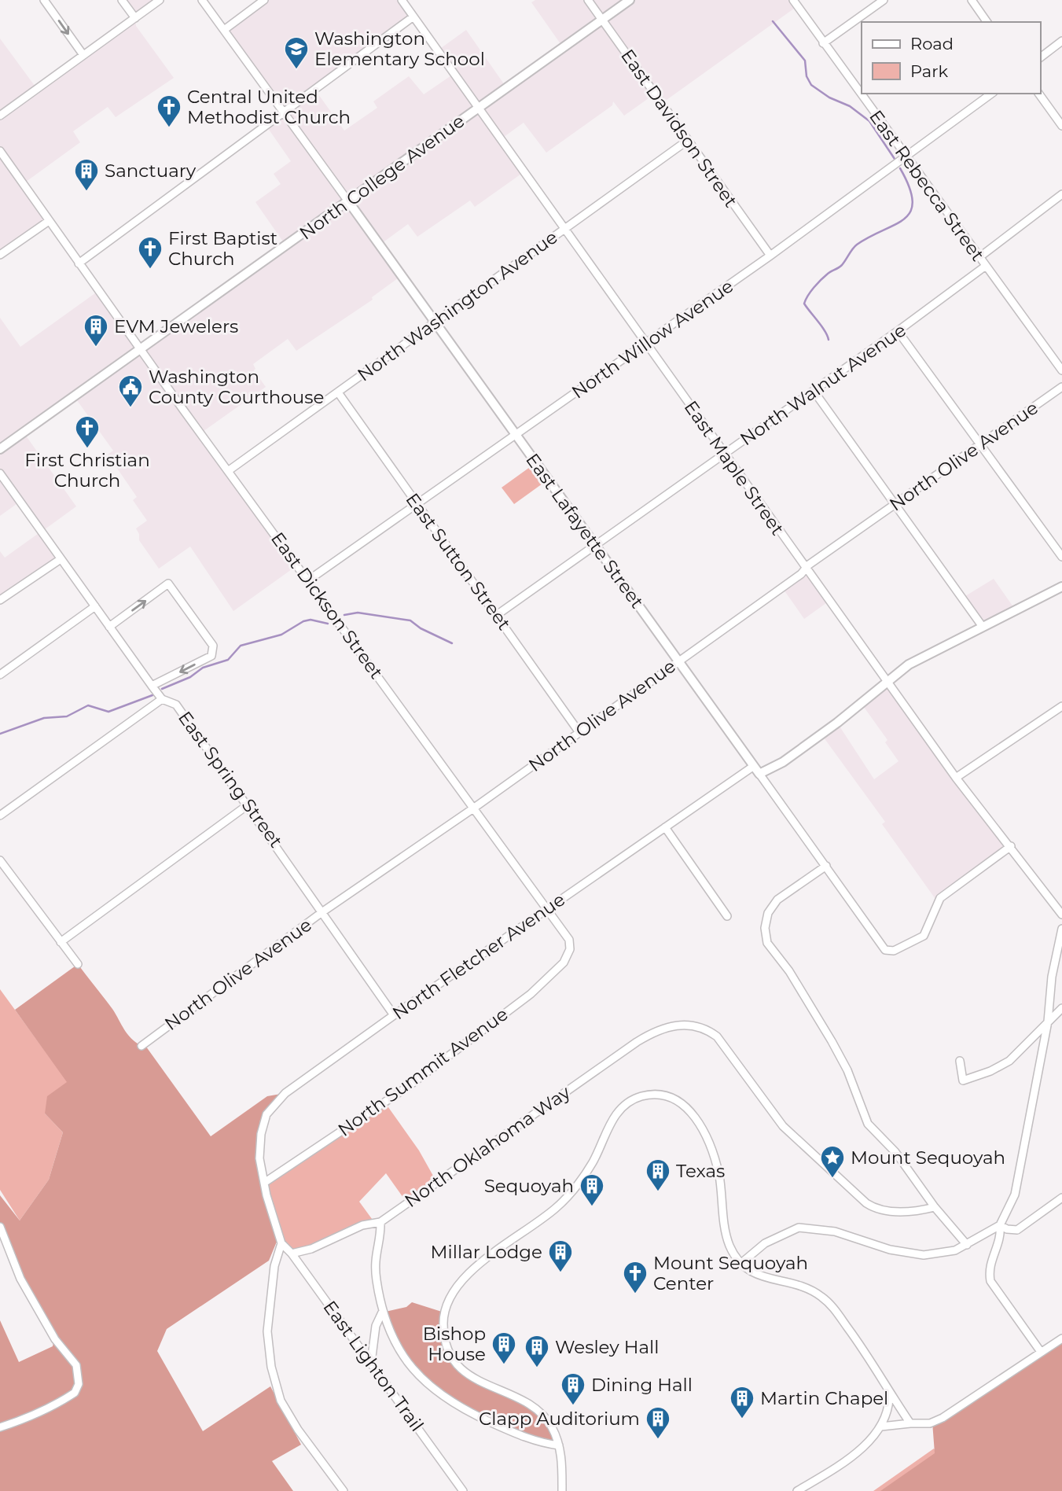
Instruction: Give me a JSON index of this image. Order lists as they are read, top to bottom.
{
  "streets": {
    "main road": ["North College Avenue", "East Lafayette Street"],
    "street": [
      "East Davidson Street",
      "East Rebecca Street",
      "North Washington Avenue",
      "North Willow Avenue",
      "North Walnut Avenue",
      "North Olive Avenue",
      "East Maple Street",
      "East Sutton Street",
      "East Dickson Street",
      "East Spring Street",
      "North Fletcher Avenue",
      "North Summit Avenue",
      "North Oklahoma Way",
      "East Lighton Trail"
    ]
  },
  "crossings": [
    ["East Davidson Street", "North College Avenue"],
    ["East Davidson Street", "North Washington Avenue"],
    ["East Davidson Street", "North Willow Avenue"],
    ["North College Avenue", "East Maple Street"],
    ["North College Avenue", "East Lafayette Street"],
    ["North College Avenue", "East Dickson Street"],
    ["East Rebecca Street", "North Willow Avenue"],
    ["East Rebecca Street", "North Walnut Avenue"],
    ["North Washington Avenue", "East Maple Street"],
    ["North Washington Avenue", "East Lafayette Street"],
    ["North Washington Avenue", "East Sutton Street"],
    ["North Washington Avenue", "East Dickson Street"],
    ["North Willow Avenue", "East Maple Street"],
    ["North Willow Avenue", "East Lafayette Street"],
    ["North Willow Avenue", "East Sutton Street"],
    ["North Willow Avenue", "East Dickson Street"],
    ["North Walnut Avenue", "East Maple Street"],
    ["North Walnut Avenue", "East Lafayette Street"],
    ["North Walnut Avenue", "East Sutton Street"],
    ["North Olive Avenue", "East Maple Street"],
    ["North Olive Avenue", "East Lafayette Street"],
    ["North Olive Avenue", "East Sutton Street"],
    ["North Olive Avenue", "East Dickson Street"],
    ["North Olive Avenue", "East Spring Street"],
    ["East Maple Street", "East Lafayette Street"],
    ["East Lafayette Street", "North Fletcher Avenue"],
    ["East Dickson Street", "North Fletcher Avenue"],
    ["East Dickson Street", "North Summit Avenue"],
    ["East Spring Street", "North Fletcher Avenue"],
    ["North Fletcher Avenue", "North Summit Avenue"],
    ["North Fletcher Avenue", "East Lighton Trail"],
    ["North Oklahoma Way", "East Lighton Trail"]
  ],
  "places": {
    "school or university": ["Washington Elementary School"],
    "church": [
      "Central United Methodist Church",
      "First Baptist Church",
      "First Christian Church",
      "Mount Sequoyah Center"
    ],
    "building": [
      "Sanctuary",
      "EVM Jewelers",
      "Texas",
      "Sequoyah",
      "Millar Lodge",
      "Bishop House",
      "Wesley Hall",
      "Dining Hall",
      "Martin Chapel",
      "Clapp Auditorium"
    ],
    "public building": ["Washington County Courthouse"],
    "place": ["Mount Sequoyah"]
  },
  "legend": ["Road", "Park"]
}
